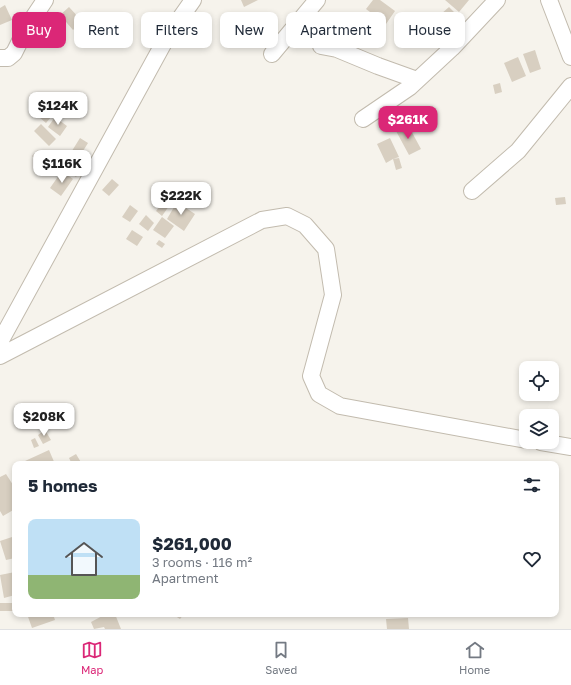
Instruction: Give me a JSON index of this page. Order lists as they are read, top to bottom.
{
  "page": {
    "chip": [
      "Buy",
      "Rent",
      "Filters",
      "New",
      "Apartment",
      "House"
    ],
    "price": [
      "$124K",
      "$261K",
      "$116K",
      "$222K",
      "$208K"
    ],
    "heading": "5 homes",
    "list": [
      {
        "name": "$261,000",
        "note": "3 rooms · 116 m² · Apartment"
      }
    ],
    "tabs": ["Map", "Saved", "Home"]
  }
}
